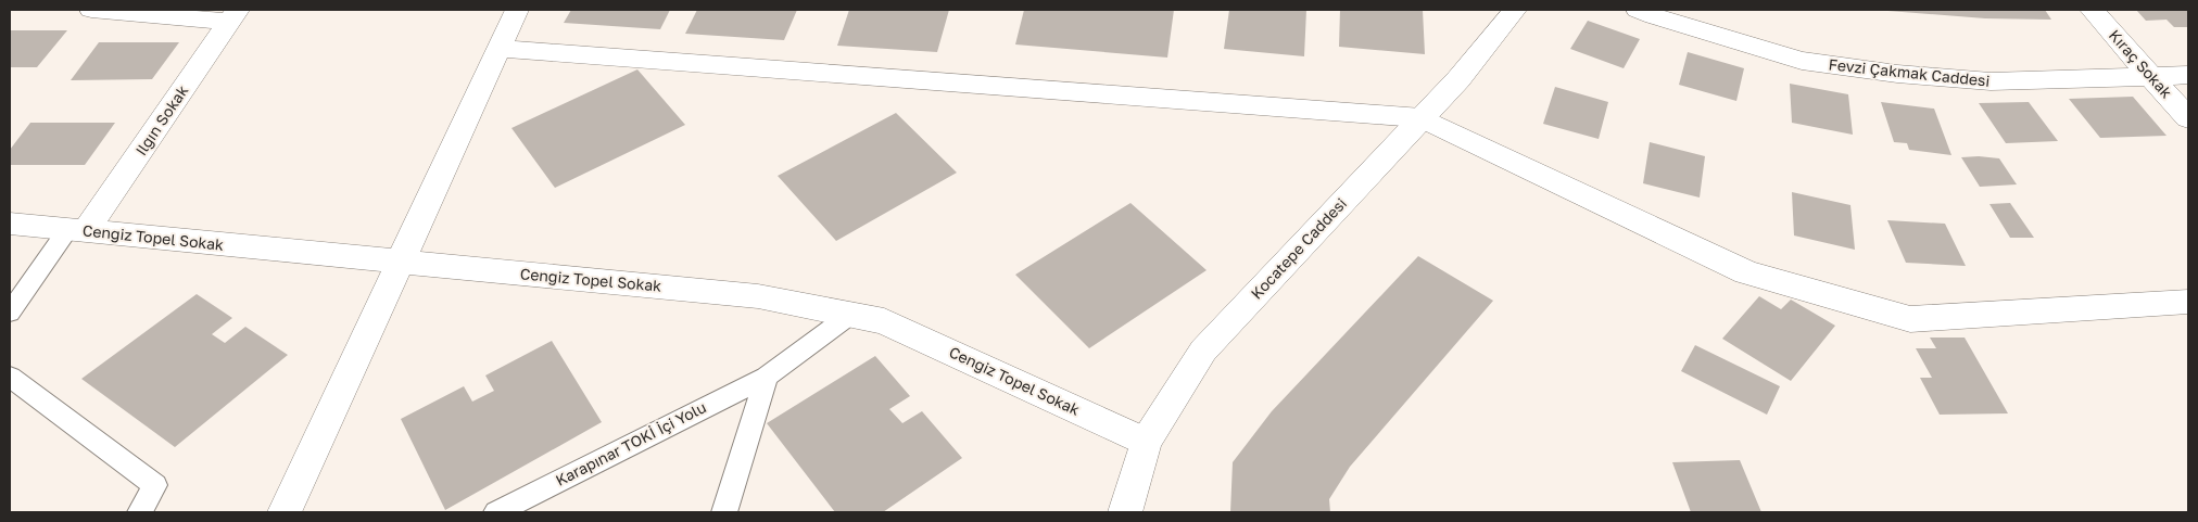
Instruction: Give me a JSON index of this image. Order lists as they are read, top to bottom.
{
  "streets": {
    "street": [
      "Kıraç Sokak",
      "Fevzi Çakmak Caddesi",
      "Ilgın Sokak",
      "Cengiz Topel Sokak",
      "Kocatepe Caddesi"
    ],
    "lane": ["Karapınar TOKİ İçi Yolu"]
  },
  "crossings": [
    ["Kıraç Sokak", "Fevzi Çakmak Caddesi"],
    ["Ilgın Sokak", "Cengiz Topel Sokak"],
    ["Cengiz Topel Sokak", "Kocatepe Caddesi"],
    ["Cengiz Topel Sokak", "Karapınar TOKİ İçi Yolu"]
  ]
}
